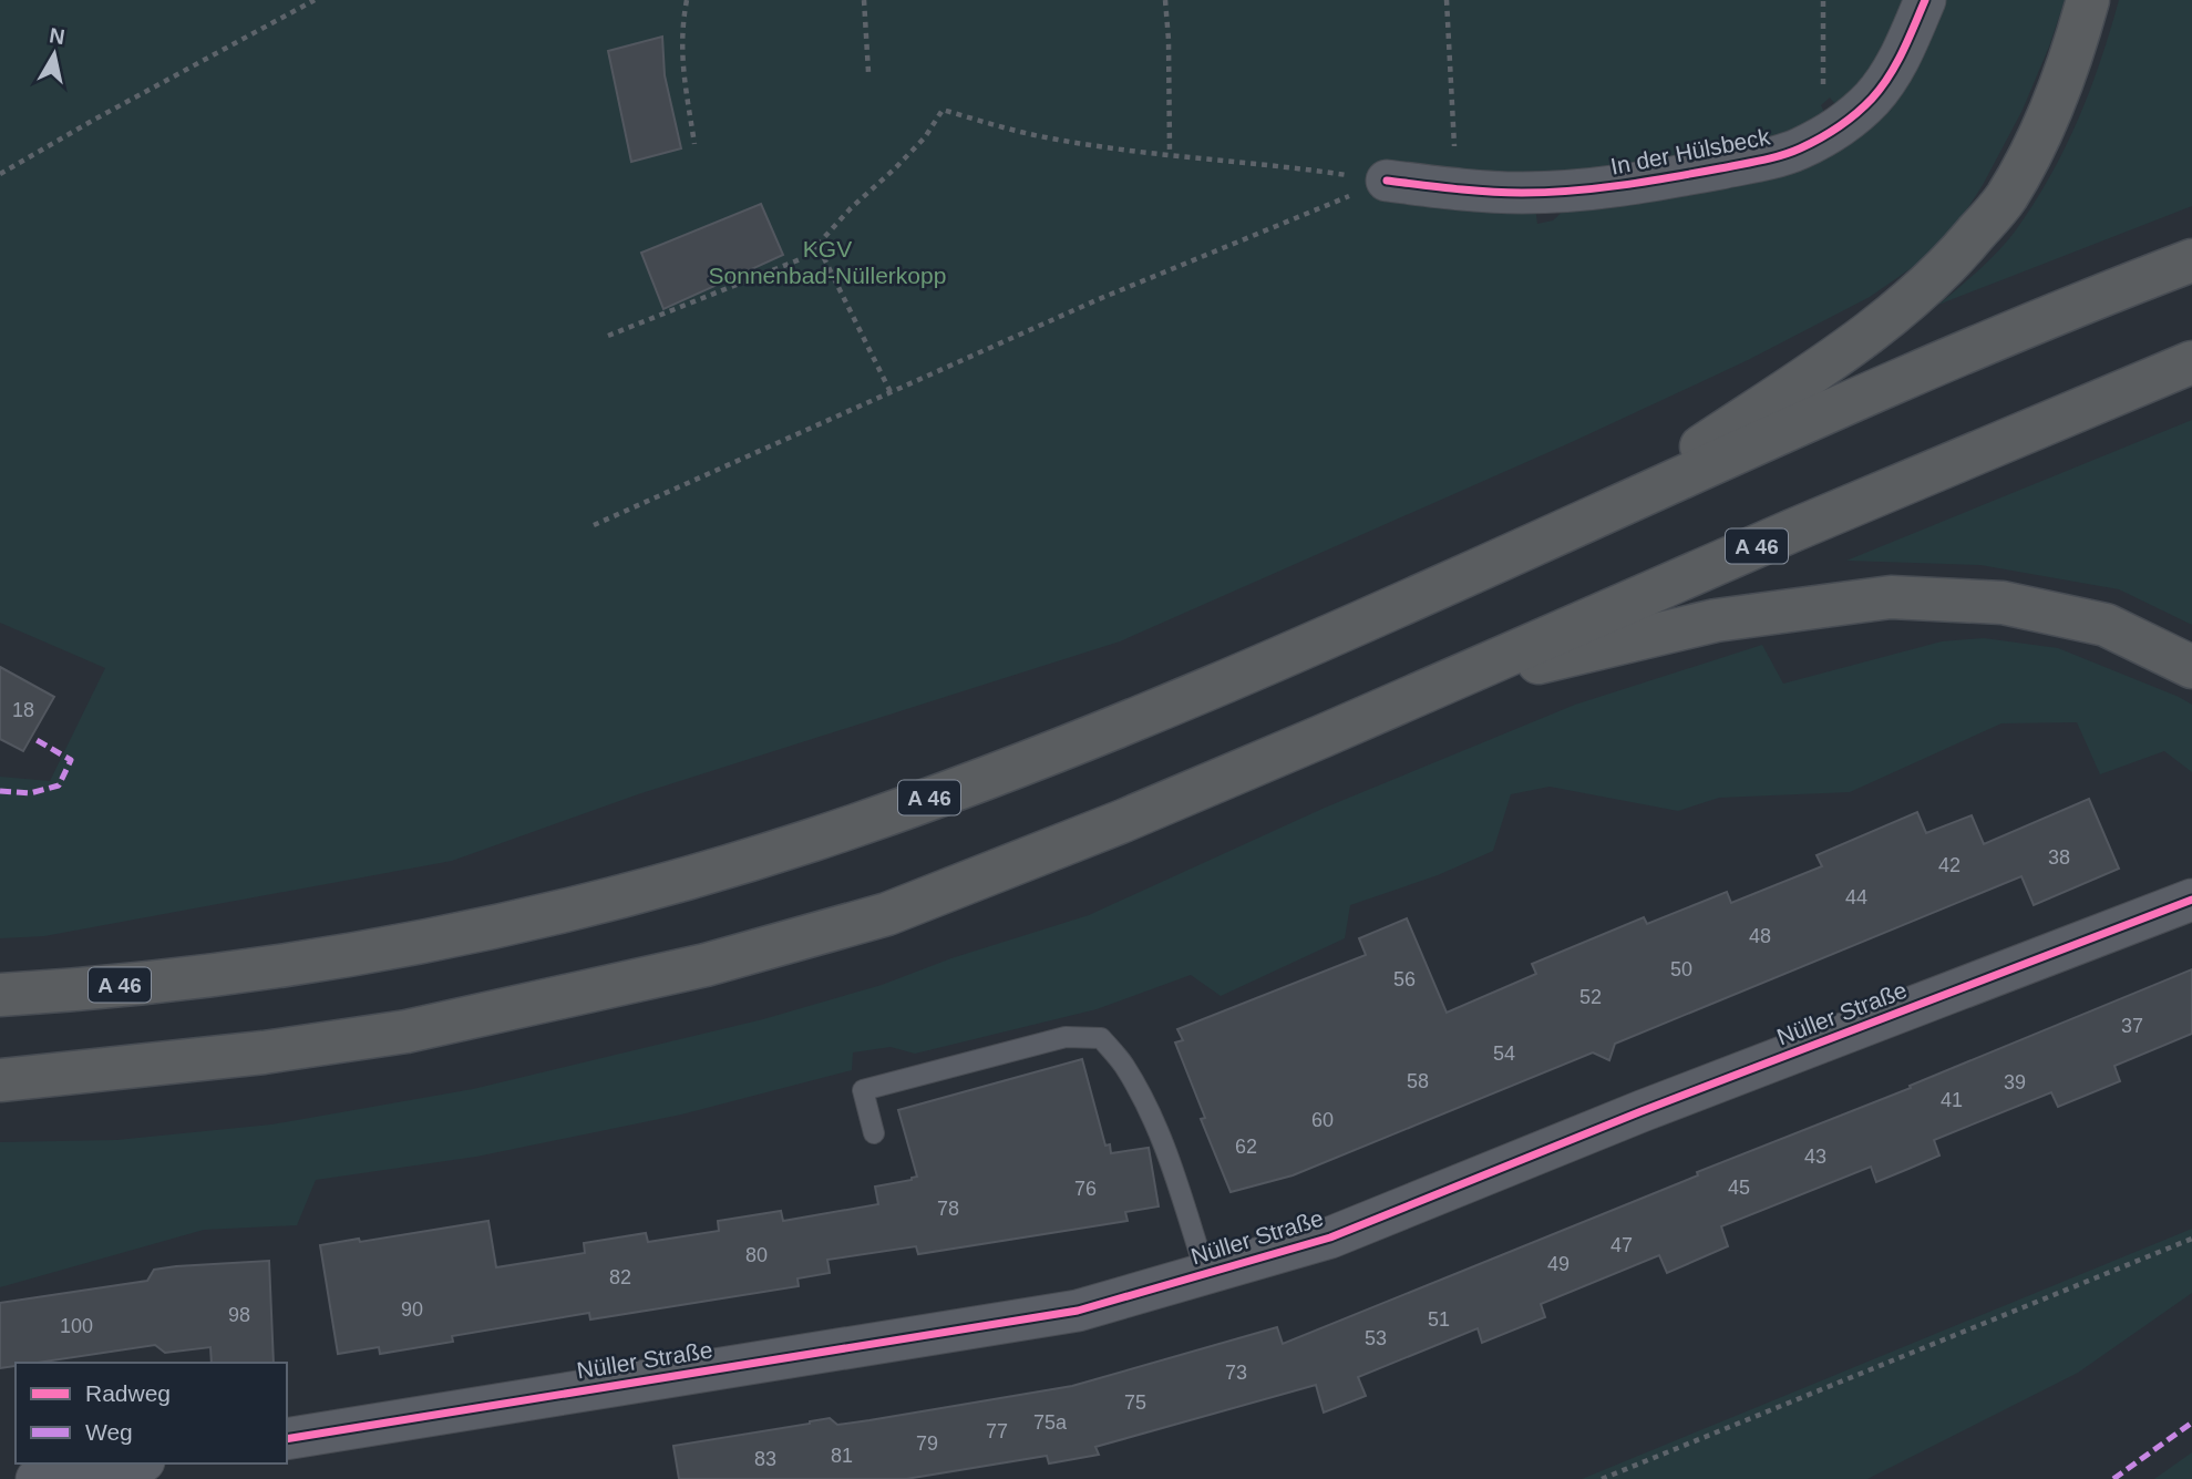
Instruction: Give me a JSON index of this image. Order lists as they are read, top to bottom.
{
  "streets": {
    "highway": ["A 46"],
    "street": ["In der Hülsbeck", "Nüller Straße"]
  },
  "parks": ["KGV Sonnenbad-Nüllerkopp"],
  "house_numbers": [
    "18",
    "38",
    "42",
    "44",
    "48",
    "50",
    "56",
    "52",
    "37",
    "54",
    "58",
    "39",
    "41",
    "60",
    "62",
    "43",
    "45",
    "76",
    "78",
    "47",
    "80",
    "49",
    "82",
    "90",
    "98",
    "51",
    "100",
    "53",
    "73",
    "75",
    "75a",
    "77",
    "79",
    "81",
    "83"
  ],
  "legend": ["Radweg", "Weg"],
  "north": "top"
}
